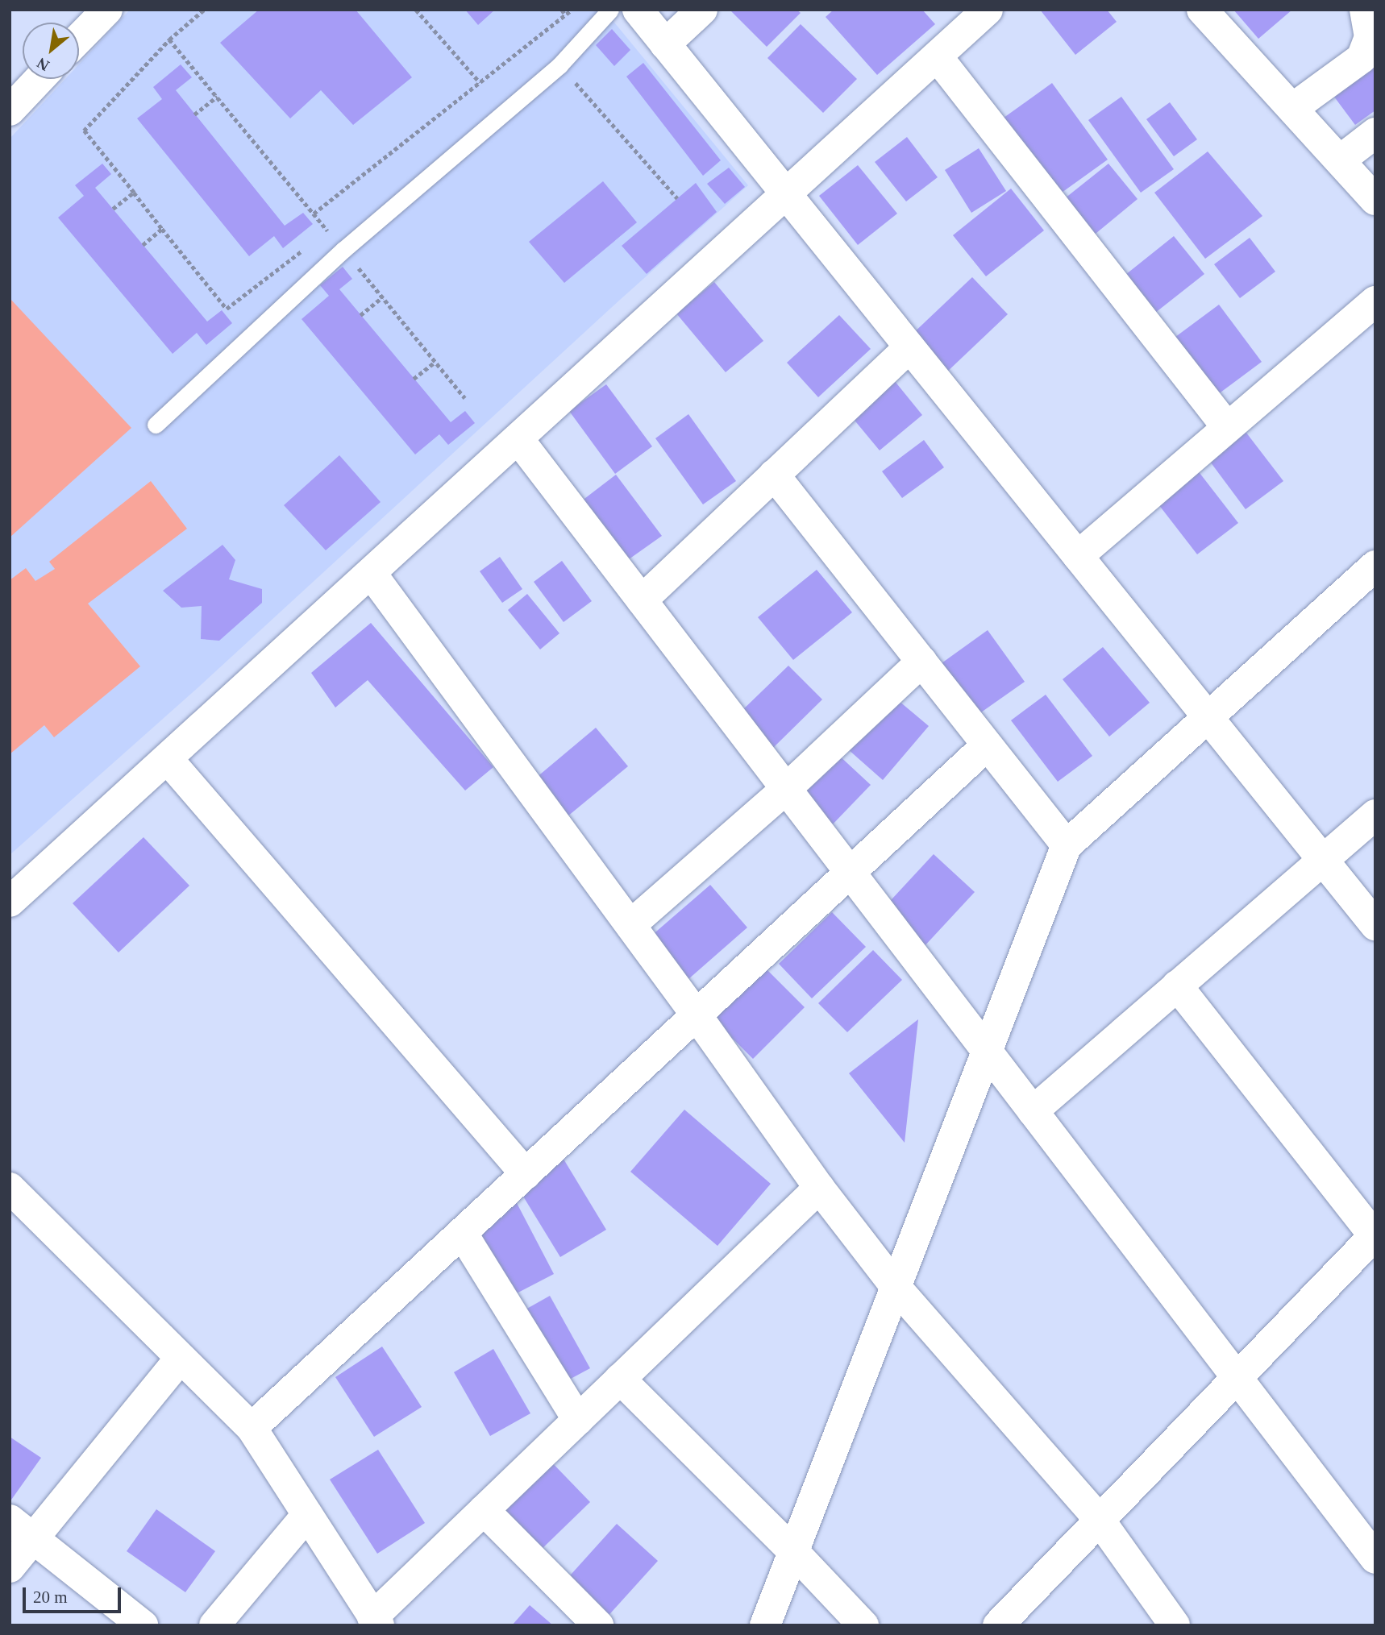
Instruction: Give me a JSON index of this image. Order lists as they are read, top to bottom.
{
  "scale_bar": "20 m",
  "north": "bottom left"
}
